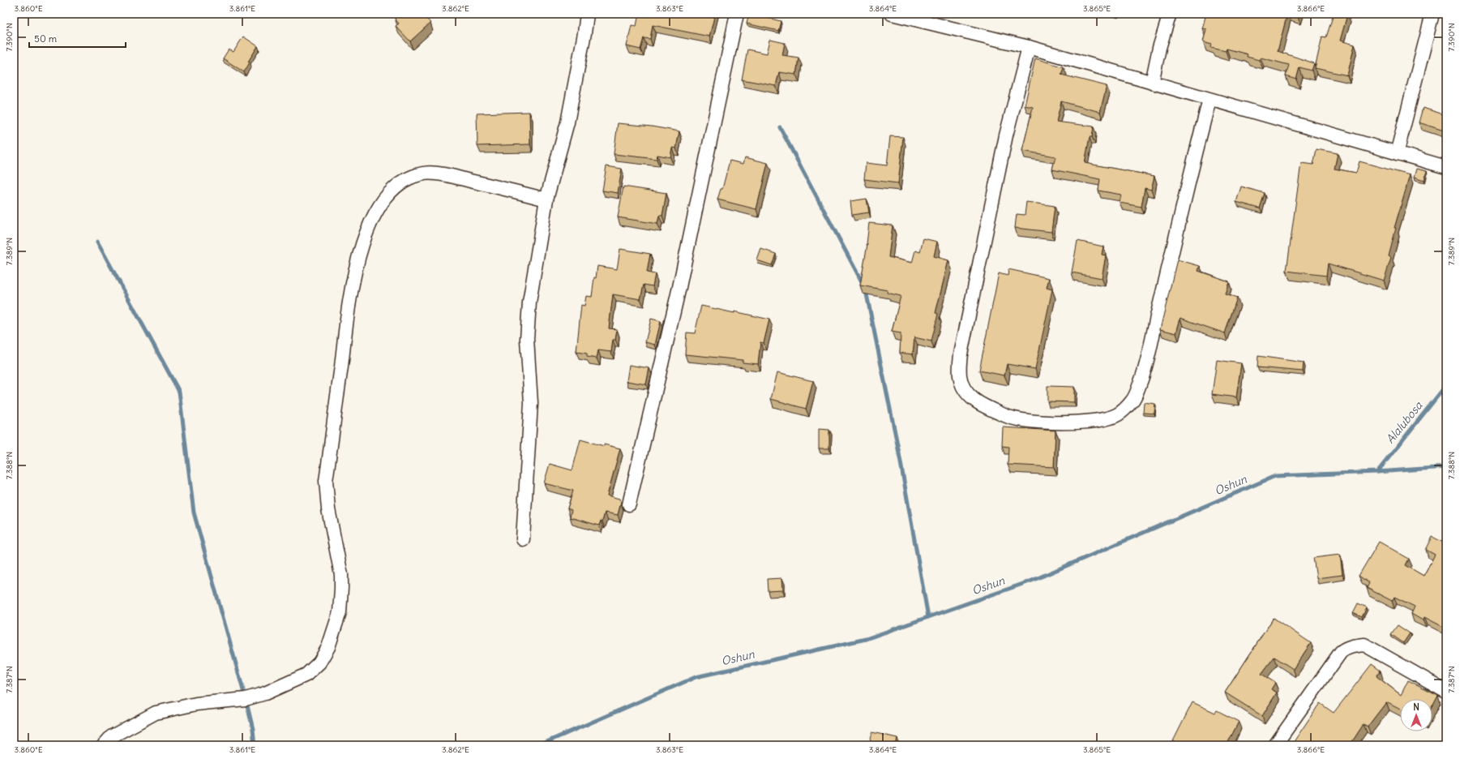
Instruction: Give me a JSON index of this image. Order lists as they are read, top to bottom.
{
  "water": ["Alalubosa", "Oshun"],
  "scale_bar": "50 m",
  "north": "top",
  "coordinates": [
    "3.860°E",
    "3.861°E",
    "3.862°E",
    "3.863°E",
    "3.864°E",
    "3.865°E",
    "3.866°E",
    "7.390°N",
    "7.389°N",
    "7.388°N",
    "7.387°N"
  ]
}
